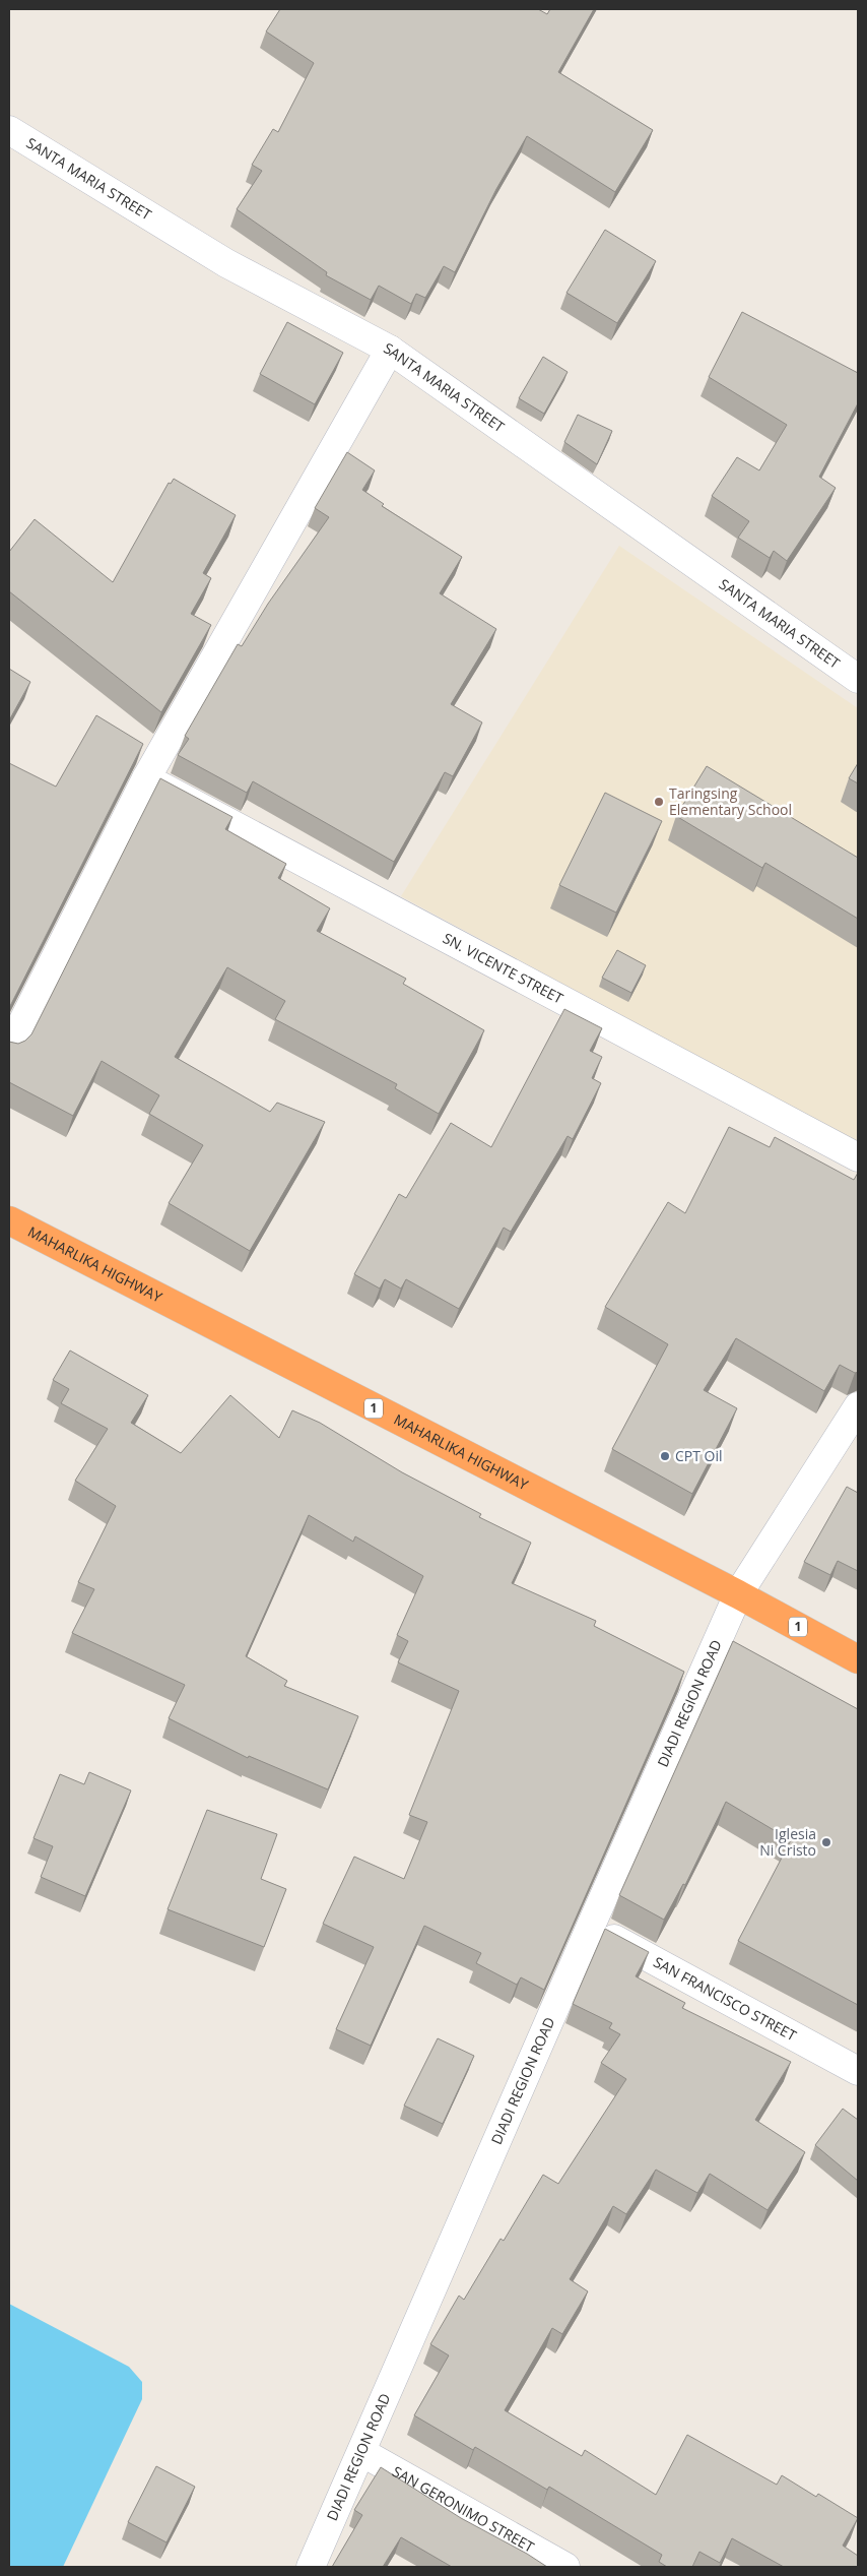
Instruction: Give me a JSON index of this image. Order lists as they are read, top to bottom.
{
  "streets": {
    "highway": ["MAHARLIKA HIGHWAY", "1"],
    "street": [
      "SANTA MARIA STREET",
      "SN. VICENTE STREET",
      "DIADI REGION ROAD",
      "SAN FRANCISCO STREET",
      "SAN GERONIMO STREET"
    ]
  },
  "crossings": [
    ["MAHARLIKA HIGHWAY", "DIADI REGION ROAD"],
    ["DIADI REGION ROAD", "SAN FRANCISCO STREET"],
    ["DIADI REGION ROAD", "SAN GERONIMO STREET"]
  ],
  "places": ["Taringsing Elementary School", "CPT Oil", "Iglesia Ni Cristo"]
}
